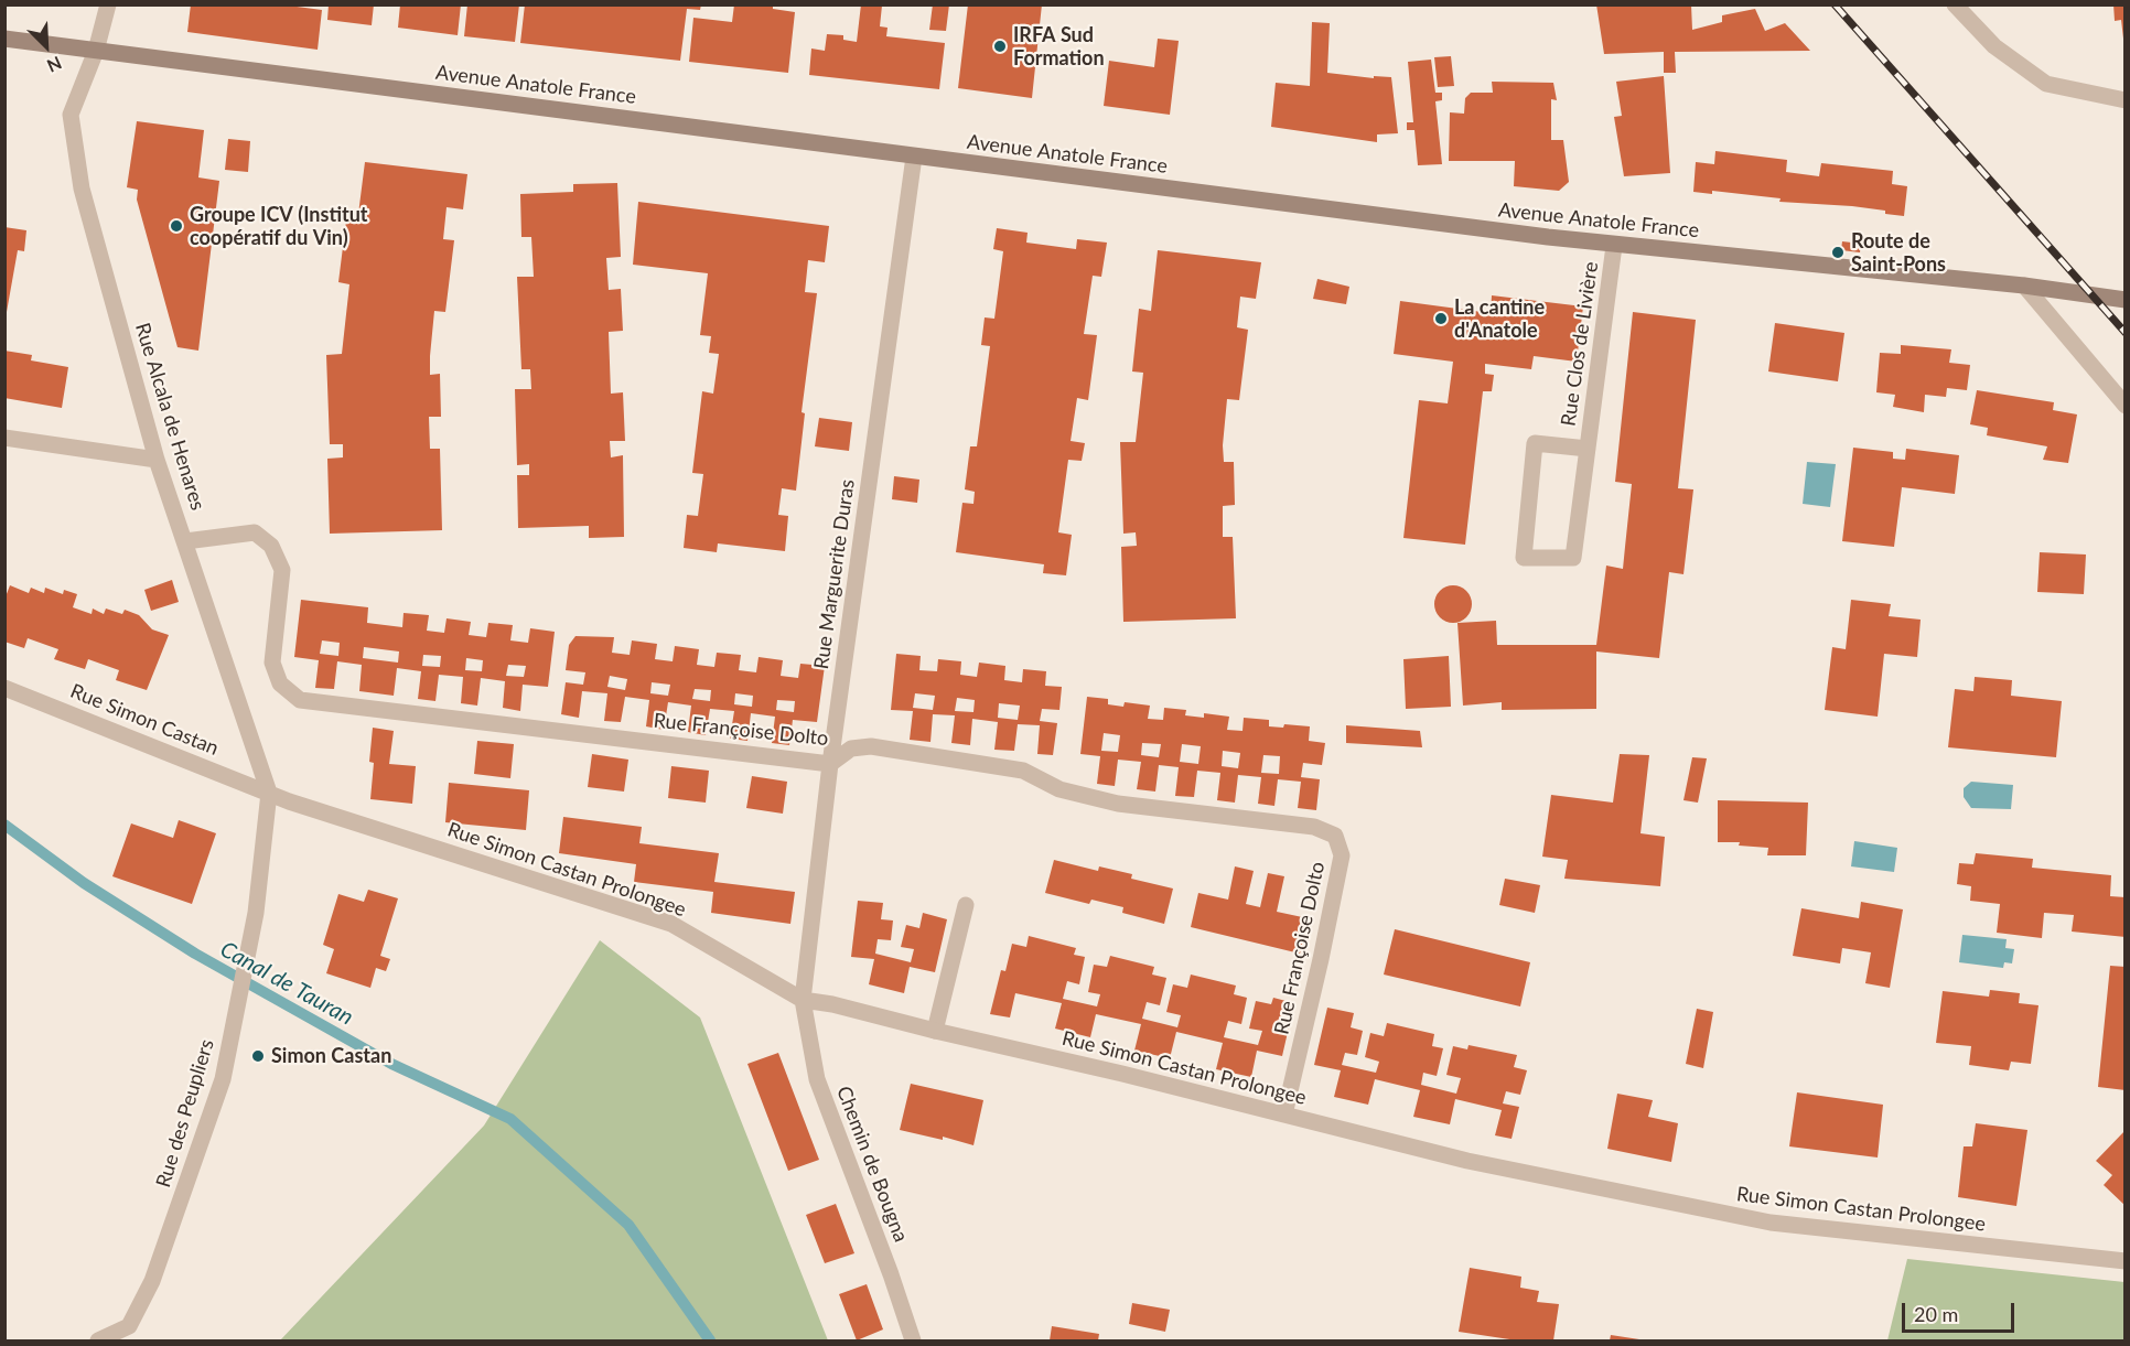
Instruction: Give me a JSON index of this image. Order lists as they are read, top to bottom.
{
  "streets": {
    "main road": ["Avenue Anatole France"],
    "street": [
      "Rue Clos de Livière",
      "Rue Alcala de Henares",
      "Rue Marguerite Duras",
      "Rue Simon Castan",
      "Rue Françoise Dolto",
      "Rue Simon Castan Prolongee",
      "Rue des Peupliers",
      "Chemin de Bougna"
    ]
  },
  "crossings": [
    ["Avenue Anatole France", "Rue Clos de Livière"],
    ["Avenue Anatole France", "Rue Alcala de Henares"],
    ["Avenue Anatole France", "Rue Marguerite Duras"],
    ["Rue Alcala de Henares", "Rue Simon Castan"],
    ["Rue Alcala de Henares", "Rue Françoise Dolto"],
    ["Rue Alcala de Henares", "Rue Simon Castan Prolongee"],
    ["Rue Alcala de Henares", "Rue des Peupliers"],
    ["Rue Marguerite Duras", "Rue Françoise Dolto"],
    ["Rue Marguerite Duras", "Rue Simon Castan Prolongee"],
    ["Rue Marguerite Duras", "Chemin de Bougna"],
    ["Rue Simon Castan", "Rue Simon Castan Prolongee"],
    ["Rue Simon Castan", "Rue des Peupliers"],
    ["Rue Françoise Dolto", "Rue Simon Castan Prolongee"],
    ["Rue Simon Castan Prolongee", "Rue des Peupliers"],
    ["Rue Simon Castan Prolongee", "Chemin de Bougna"]
  ],
  "water": ["Canal de Tauran"],
  "places": [
    "IRFA Sud Formation",
    "Groupe ICV (Institut coopératif du Vin)",
    "Route de Saint-Pons",
    "La cantine d'Anatole",
    "Simon Castan"
  ],
  "scale_bar": "20 m",
  "north": "bottom right"
}
